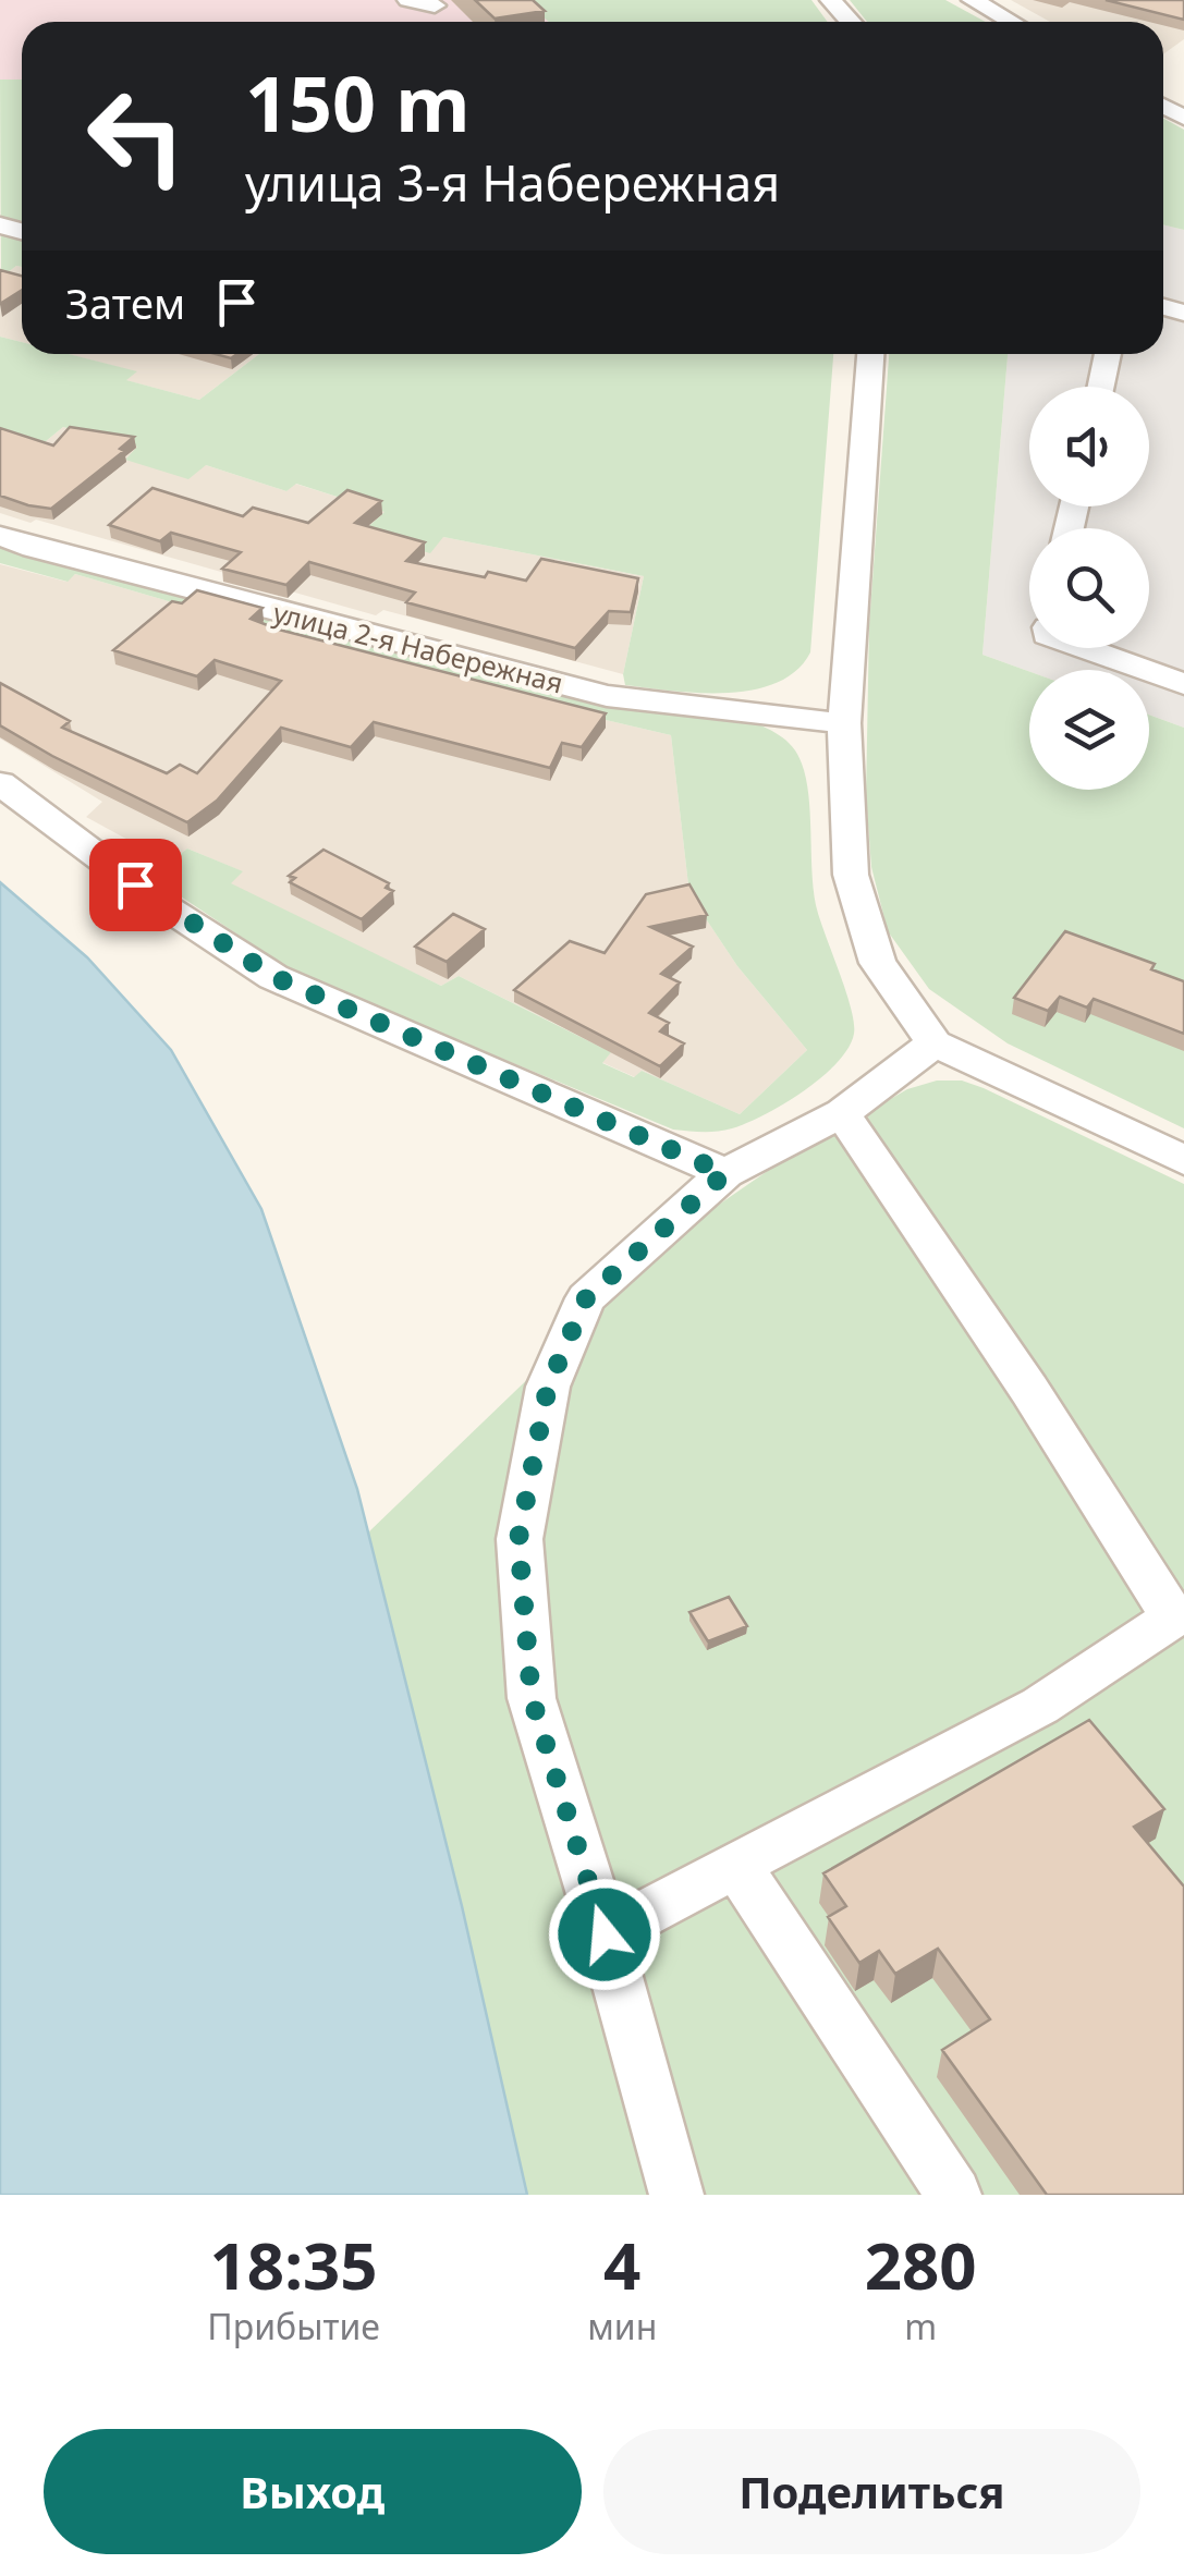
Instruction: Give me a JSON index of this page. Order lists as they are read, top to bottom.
{
  "streets": {
    "street": ["улица 2-я Набережная"]
  },
  "page": {
    "turn": ["150 m", "улица 3-я Набережная"],
    "then": "Затем",
    "eta": [
      "18:35",
      "Прибытие",
      "4",
      "мин",
      "280",
      "m"
    ],
    "buttons": ["Выход", "Поделиться"]
  }
}
